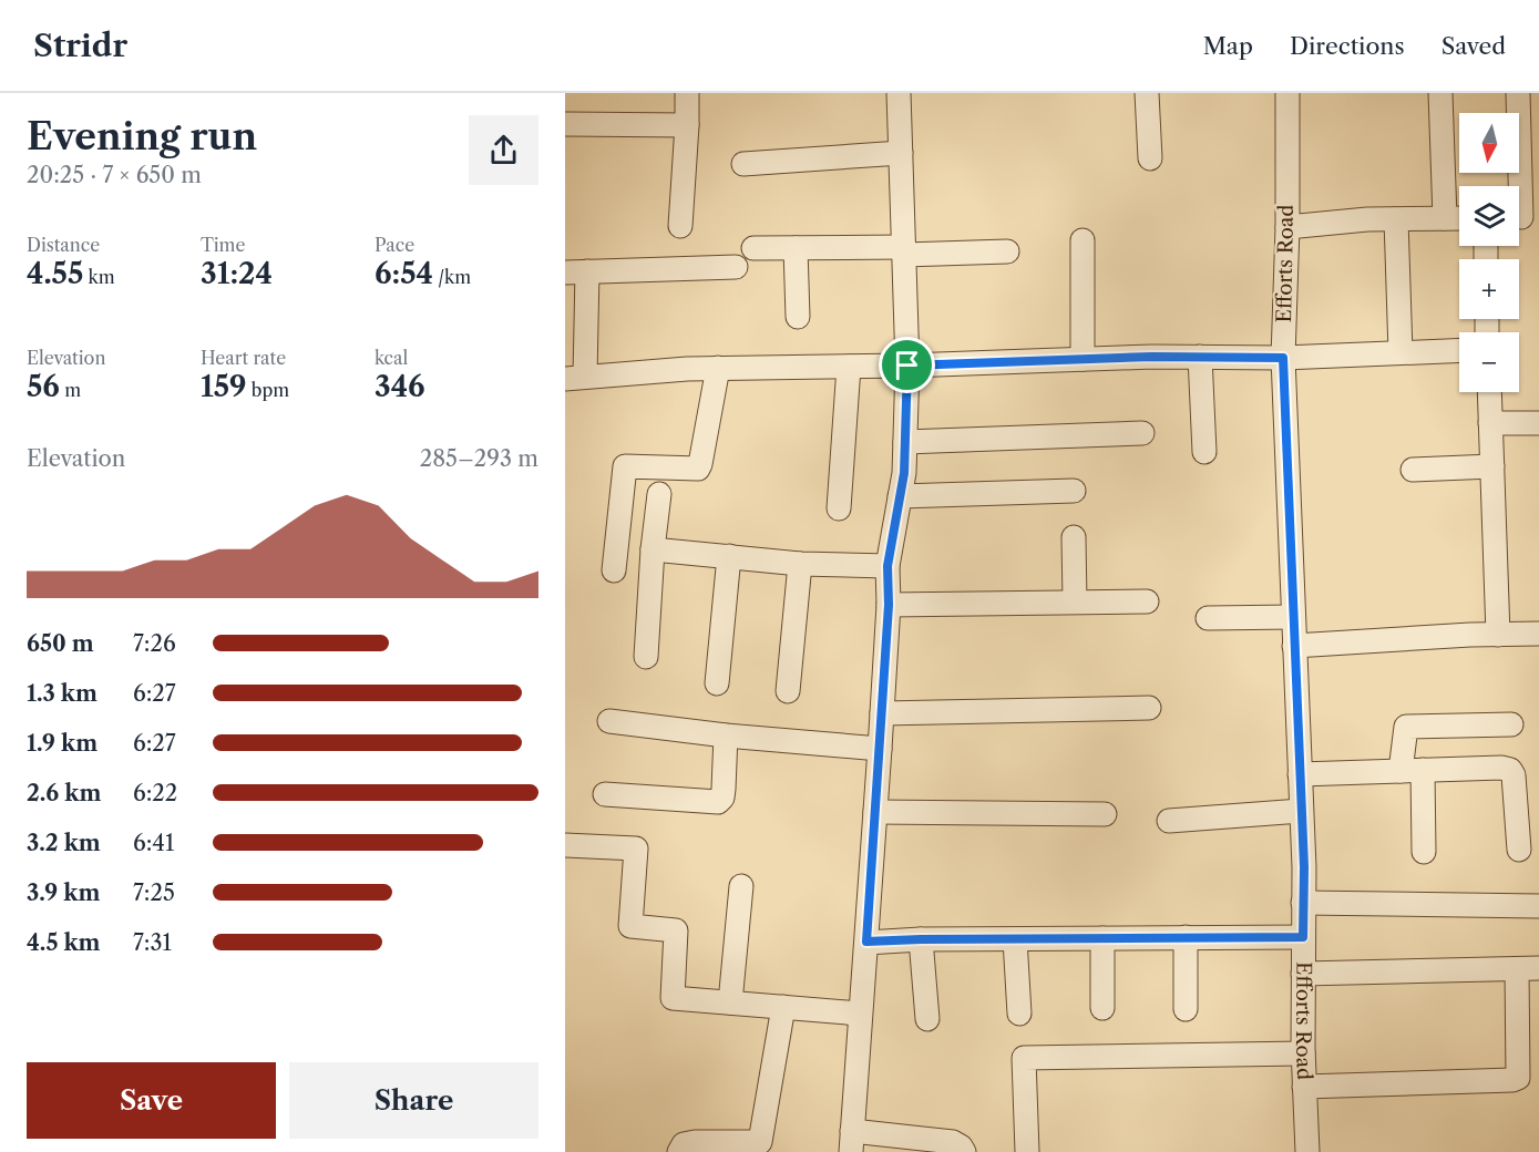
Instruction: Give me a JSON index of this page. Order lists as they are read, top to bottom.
{
  "streets": {
    "street": ["Efforts Road"]
  },
  "north": "bottom",
  "page": {
    "header": "Stridr",
    "nav": ["Map", "Directions", "Saved"],
    "heading": ["Evening run", "20:25 · 7 × 650 m"],
    "map_buttons": ["+", "−"],
    "stats": [
      ["Distance", "4.55 km"],
      ["Time", "31:24"],
      ["Pace", "6:54 /km"],
      ["Elevation", "56 m"],
      ["Heart rate", "159 bpm"],
      ["kcal", "346"]
    ],
    "chart": ["Elevation", "285–293 m"],
    "list": [
      {
        "name": "650 m",
        "note": "7:26"
      },
      {
        "name": "1.3 km",
        "note": "6:27"
      },
      {
        "name": "1.9 km",
        "note": "6:27"
      },
      {
        "name": "2.6 km",
        "note": "6:22"
      },
      {
        "name": "3.2 km",
        "note": "6:41"
      },
      {
        "name": "3.9 km",
        "note": "7:25"
      },
      {
        "name": "4.5 km",
        "note": "7:31"
      }
    ],
    "buttons": ["Save", "Share"]
  }
}
